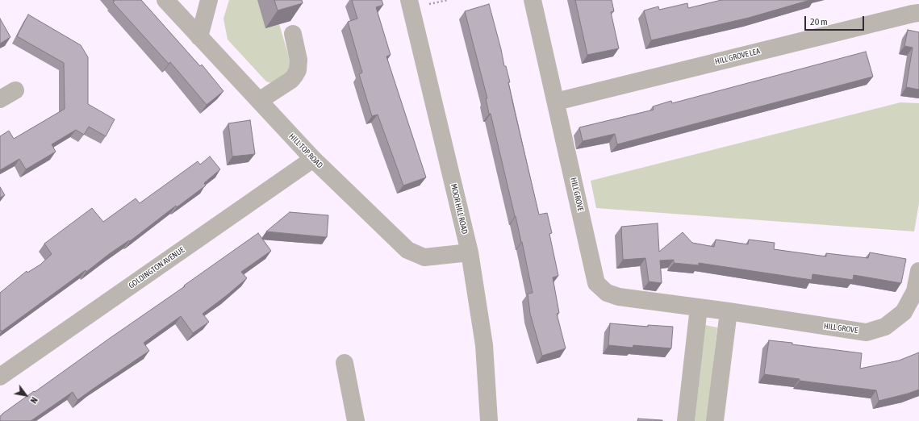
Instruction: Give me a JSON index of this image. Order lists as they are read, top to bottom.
{
  "streets": {
    "street": [
      "HILL GROVE LEA",
      "HILL TOP ROAD",
      "HILL GROVE",
      "MOOR HILL ROAD",
      "GOLDINGTON AVENUE"
    ]
  },
  "crossings": [
    ["HILL GROVE LEA", "HILL GROVE"],
    ["HILL TOP ROAD", "MOOR HILL ROAD"],
    ["HILL TOP ROAD", "GOLDINGTON AVENUE"]
  ],
  "scale_bar": "20 m",
  "north": "bottom right"
}
